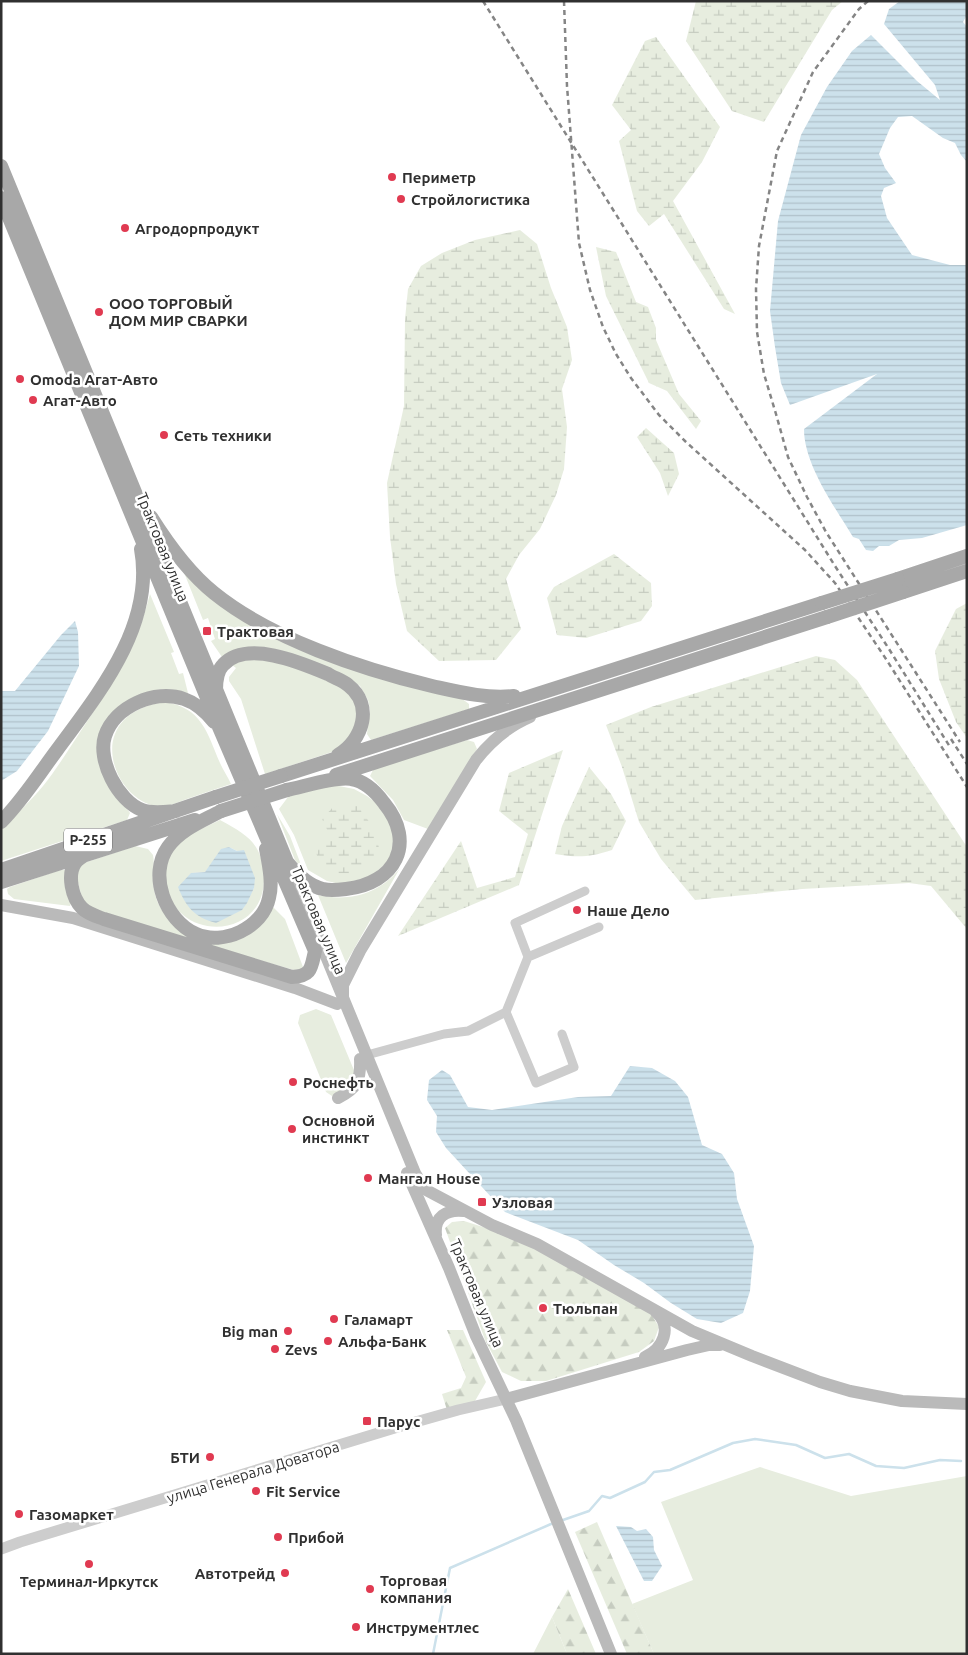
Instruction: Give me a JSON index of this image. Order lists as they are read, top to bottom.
{
  "streets": {
    "main road": ["Трактовая улица", "Р-255"],
    "street": ["улица Генерала Доватора"]
  },
  "crossings": [
    ["Трактовая улица", "улица Генерала Доватора"]
  ],
  "places": {
    "other": [
      "Периметр",
      "Стройлогистика",
      "Агродорпродукт",
      "ООО ТОРГОВЫЙ ДОМ МИР СВАРКИ",
      "Omoda Агат-Авто",
      "Агат-Авто",
      "Сеть техники",
      "Наше Дело",
      "Роснефть",
      "Основной инстинкт",
      "Мангал House",
      "Тюльпан",
      "Галамарт",
      "Big man",
      "Альфа-Банк",
      "Zevs",
      "БТИ",
      "Fit Service",
      "Газомаркет",
      "Прибой",
      "Терминал-Иркутск",
      "Автотрейд",
      "Торговая компания",
      "Инструментлес"
    ],
    "transit": ["Трактовая", "Узловая", "Парус"]
  }
}
